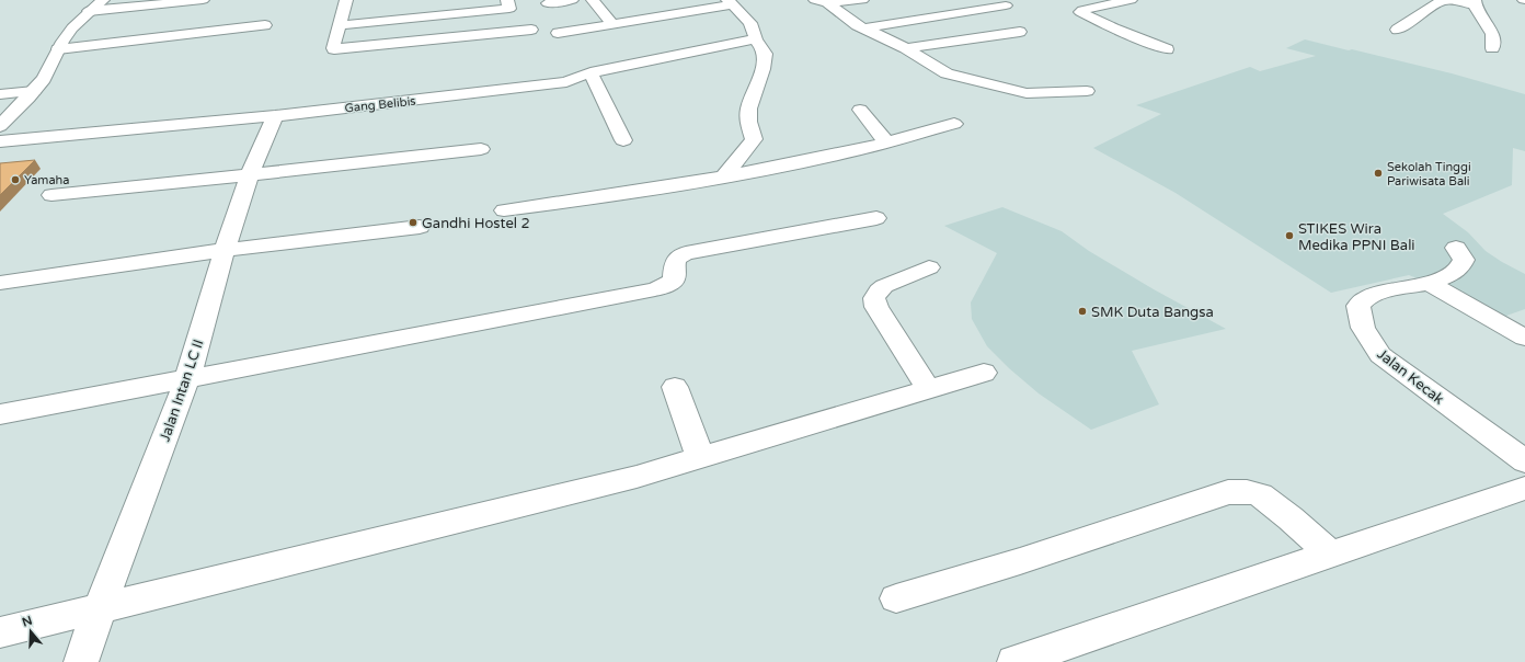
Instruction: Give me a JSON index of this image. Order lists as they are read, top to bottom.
{
  "streets": {
    "street": ["Gang Belibis", "Jalan Kecak", "Jalan Intan LC II"]
  },
  "crossings": [
    ["Gang Belibis", "Jalan Intan LC II"]
  ],
  "places": [
    "Sekolah Tinggi Pariwisata Bali",
    "Yamaha",
    "Gandhi Hostel 2",
    "STIKES Wira Medika PPNI Bali",
    "SMK Duta Bangsa"
  ],
  "north": "top"
}
